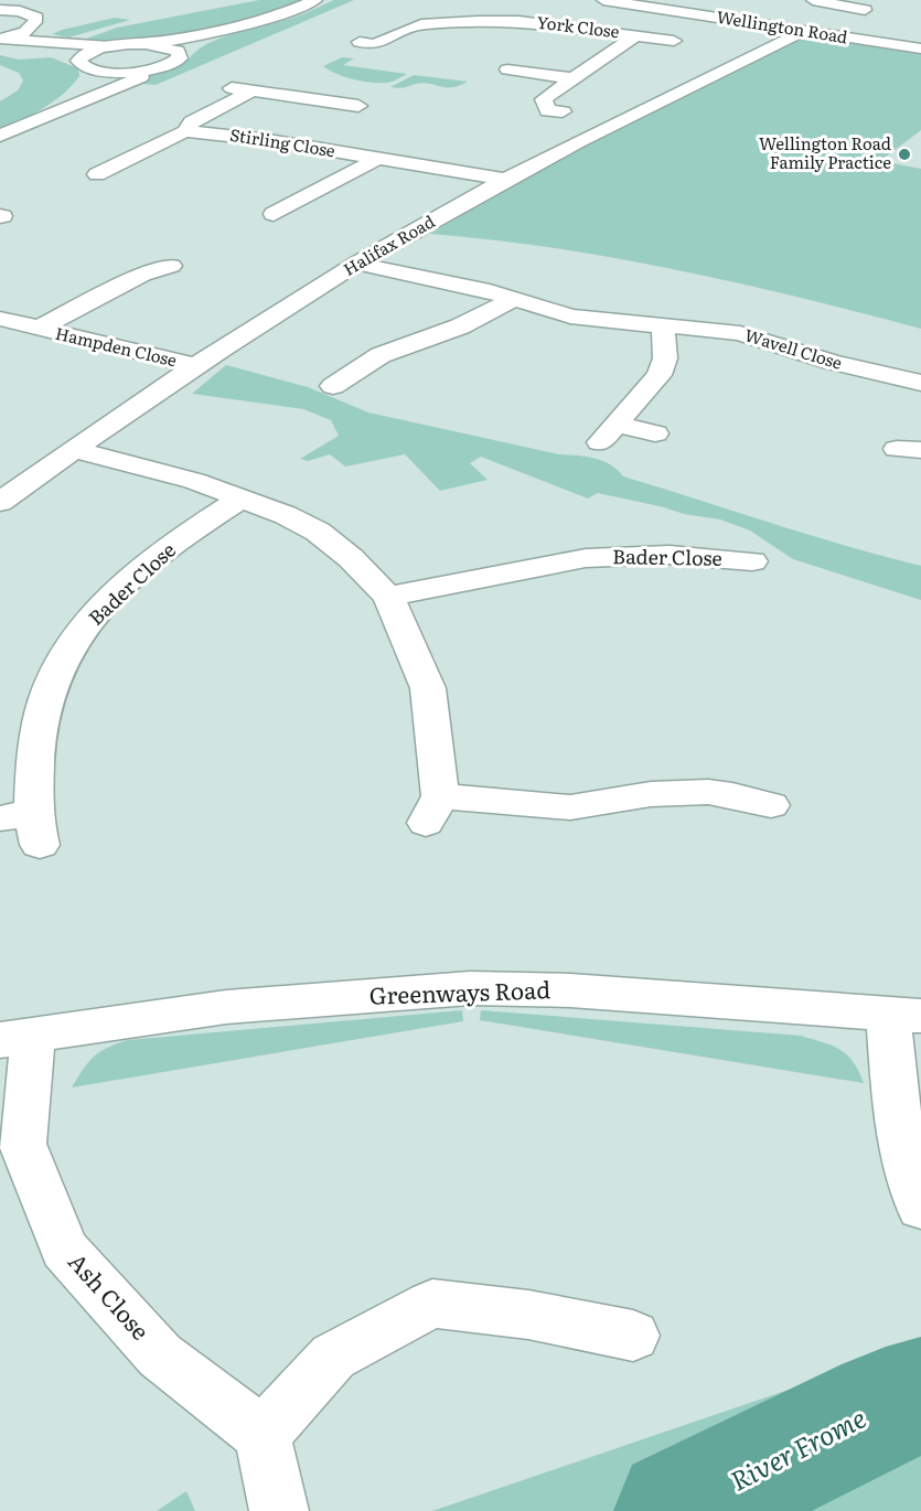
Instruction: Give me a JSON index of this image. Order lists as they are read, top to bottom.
{
  "streets": {
    "street": [
      "York Close",
      "Wellington Road",
      "Stirling Close",
      "Halifax Road",
      "Hampden Close",
      "Wavell Close",
      "Bader Close",
      "Greenways Road",
      "Ash Close"
    ]
  },
  "crossings": [
    ["Wellington Road", "Halifax Road"],
    ["Stirling Close", "Halifax Road"],
    ["Halifax Road", "Hampden Close"],
    ["Halifax Road", "Wavell Close"],
    ["Greenways Road", "Ash Close"]
  ],
  "water": ["River Frome"],
  "places": ["Wellington Road Family Practice"]
}
